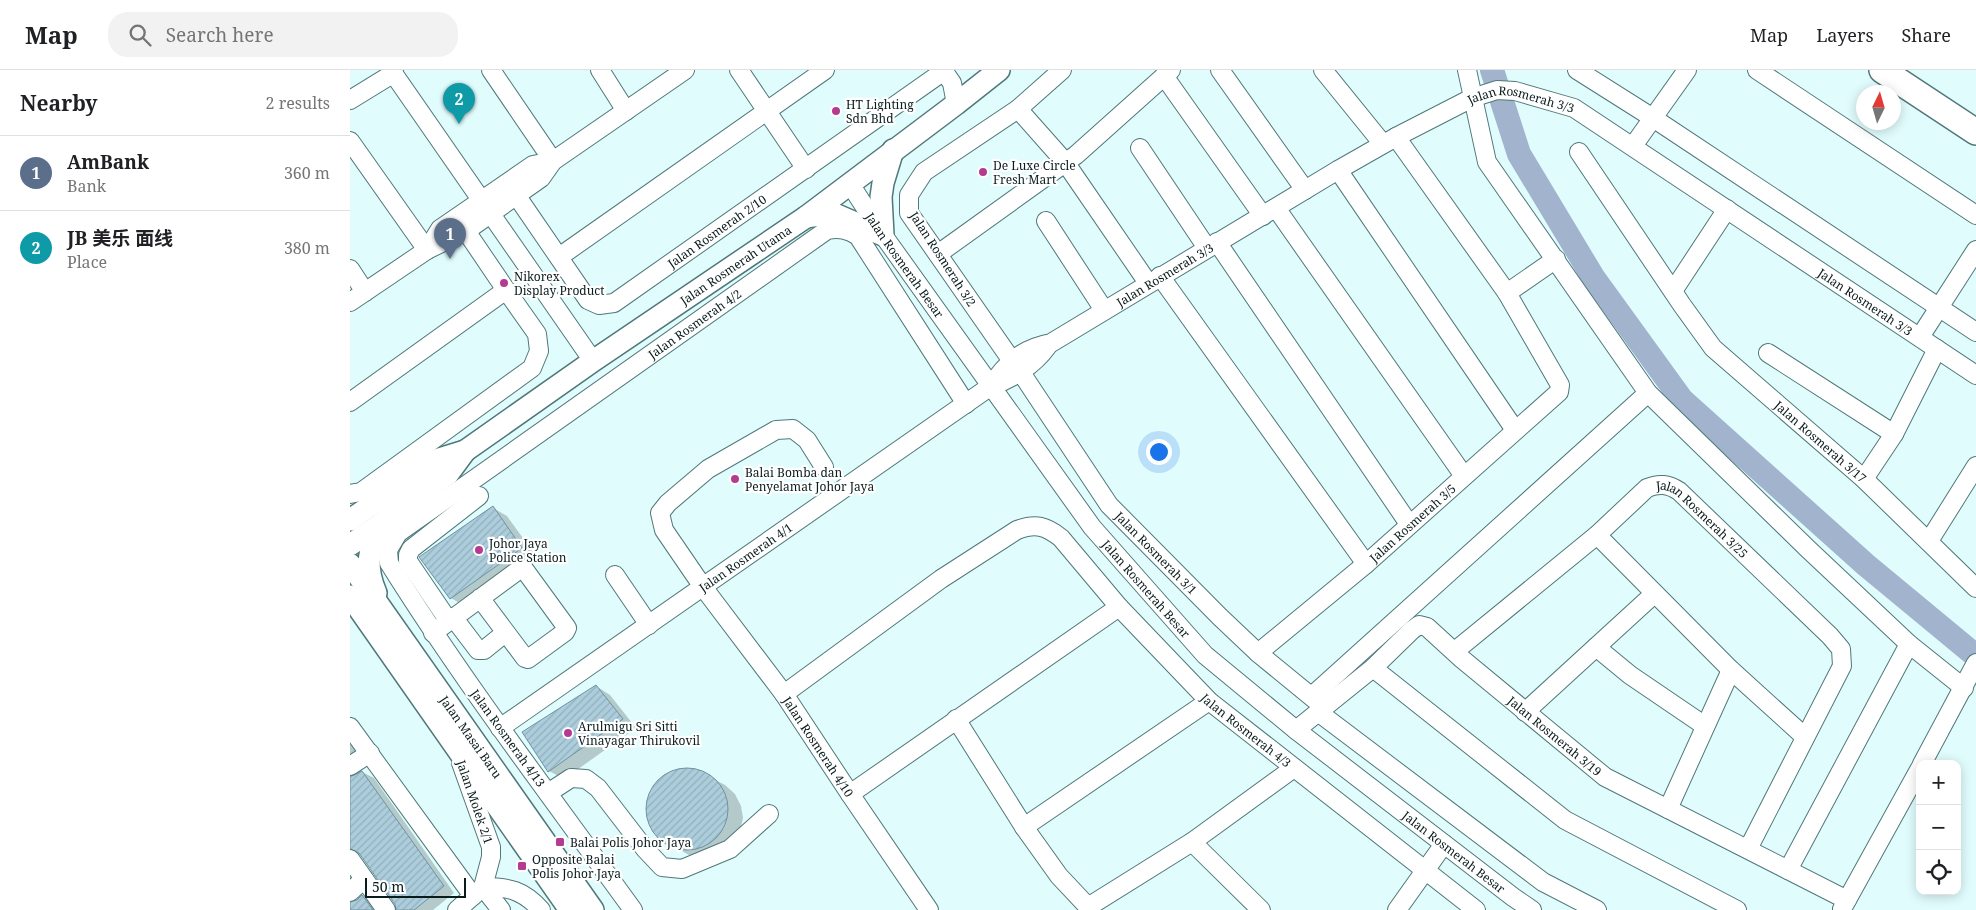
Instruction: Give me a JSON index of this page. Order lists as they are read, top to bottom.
{
  "streets": {
    "main road": ["Jalan Rosmerah Utama", "Jalan Masai Baru"],
    "street": [
      "Jalan Rosmerah 3/3",
      "Jalan Rosmerah 2/10",
      "Jalan Rosmerah 3/2",
      "Jalan Rosmerah Besar",
      "Jalan Rosmerah 4/2",
      "Jalan Rosmerah 3/17",
      "Jalan Rosmerah 3/5",
      "Jalan Rosmerah 3/25",
      "Jalan Rosmerah 3/1",
      "Jalan Rosmerah 4/1",
      "Jalan Rosmerah 4/3",
      "Jalan Rosmerah 3/19",
      "Jalan Rosmerah 4/13",
      "Jalan Rosmerah 4/10",
      "Jalan Molek 2/1"
    ]
  },
  "crossings": [
    ["Jalan Rosmerah 3/3", "Jalan Rosmerah 3/2"],
    ["Jalan Rosmerah 3/3", "Jalan Rosmerah Besar"],
    ["Jalan Rosmerah 3/3", "Jalan Rosmerah 3/1"],
    ["Jalan Rosmerah 3/3", "Jalan Rosmerah 4/1"],
    ["Jalan Rosmerah 3/2", "Jalan Rosmerah 3/1"],
    ["Jalan Rosmerah Besar", "Jalan Rosmerah Utama"],
    ["Jalan Rosmerah Besar", "Jalan Rosmerah 4/1"],
    ["Jalan Rosmerah Besar", "Jalan Rosmerah 3/19"],
    ["Jalan Rosmerah 4/2", "Jalan Rosmerah 4/1"],
    ["Jalan Rosmerah 4/2", "Jalan Rosmerah 4/13"],
    ["Jalan Rosmerah 3/5", "Jalan Rosmerah 3/1"],
    ["Jalan Rosmerah 3/25", "Jalan Rosmerah 3/19"],
    ["Jalan Rosmerah 3/1", "Jalan Rosmerah 3/19"],
    ["Jalan Rosmerah 4/1", "Jalan Rosmerah 4/13"],
    ["Jalan Rosmerah 4/1", "Jalan Rosmerah 4/10"],
    ["Jalan Rosmerah 4/3", "Jalan Rosmerah 4/10"],
    ["Jalan Masai Baru", "Jalan Molek 2/1"]
  ],
  "places": {
    "other": [
      "HT Lighting Sdn Bhd",
      "De Luxe Circle Fresh Mart",
      "Nikorex Display Product",
      "Balai Bomba dan Penyelamat Johor Jaya",
      "Johor Jaya Police Station",
      "Arulmigu Sri Sitti Vinayagar Thirukovil"
    ],
    "transit": ["Balai Polis Johor Jaya", "Opposite Balai Polis Johor Jaya"]
  },
  "scale_bar": "50 m",
  "north": "top",
  "page": {
    "header": "Map",
    "search": "Search here",
    "nav": ["Map", "Layers", "Share"],
    "heading": ["Nearby", "2 results"],
    "pins": ["2", "1"],
    "list": [
      {
        "mark": "1",
        "name": "AmBank",
        "note": "Bank",
        "value": "360 m"
      },
      {
        "mark": "2",
        "name": "JB 美乐 面线",
        "note": "Place",
        "value": "380 m"
      }
    ],
    "map_buttons": ["+", "−"],
    "scale": "50 m"
  }
}
